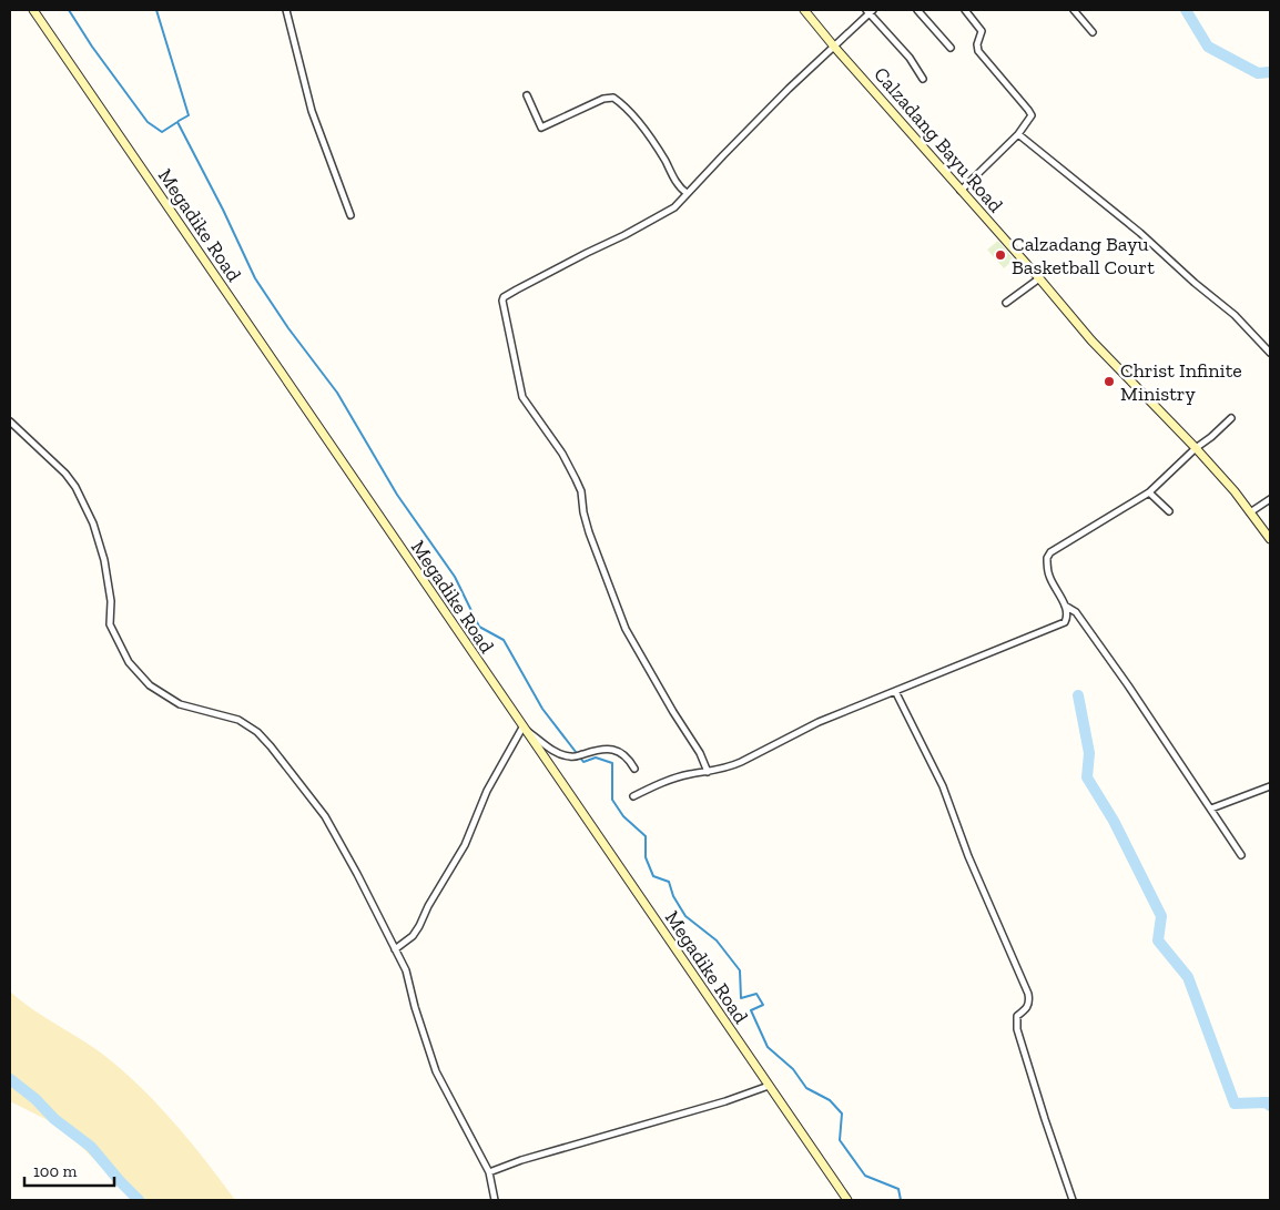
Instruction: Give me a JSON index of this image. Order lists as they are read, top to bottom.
{
  "streets": {
    "main road": ["Calzadang Bayu Road", "Megadike Road"]
  },
  "places": ["Calzadang Bayu Basketball Court", "Christ Infinite Ministry"],
  "scale_bar": "100 m"
}
